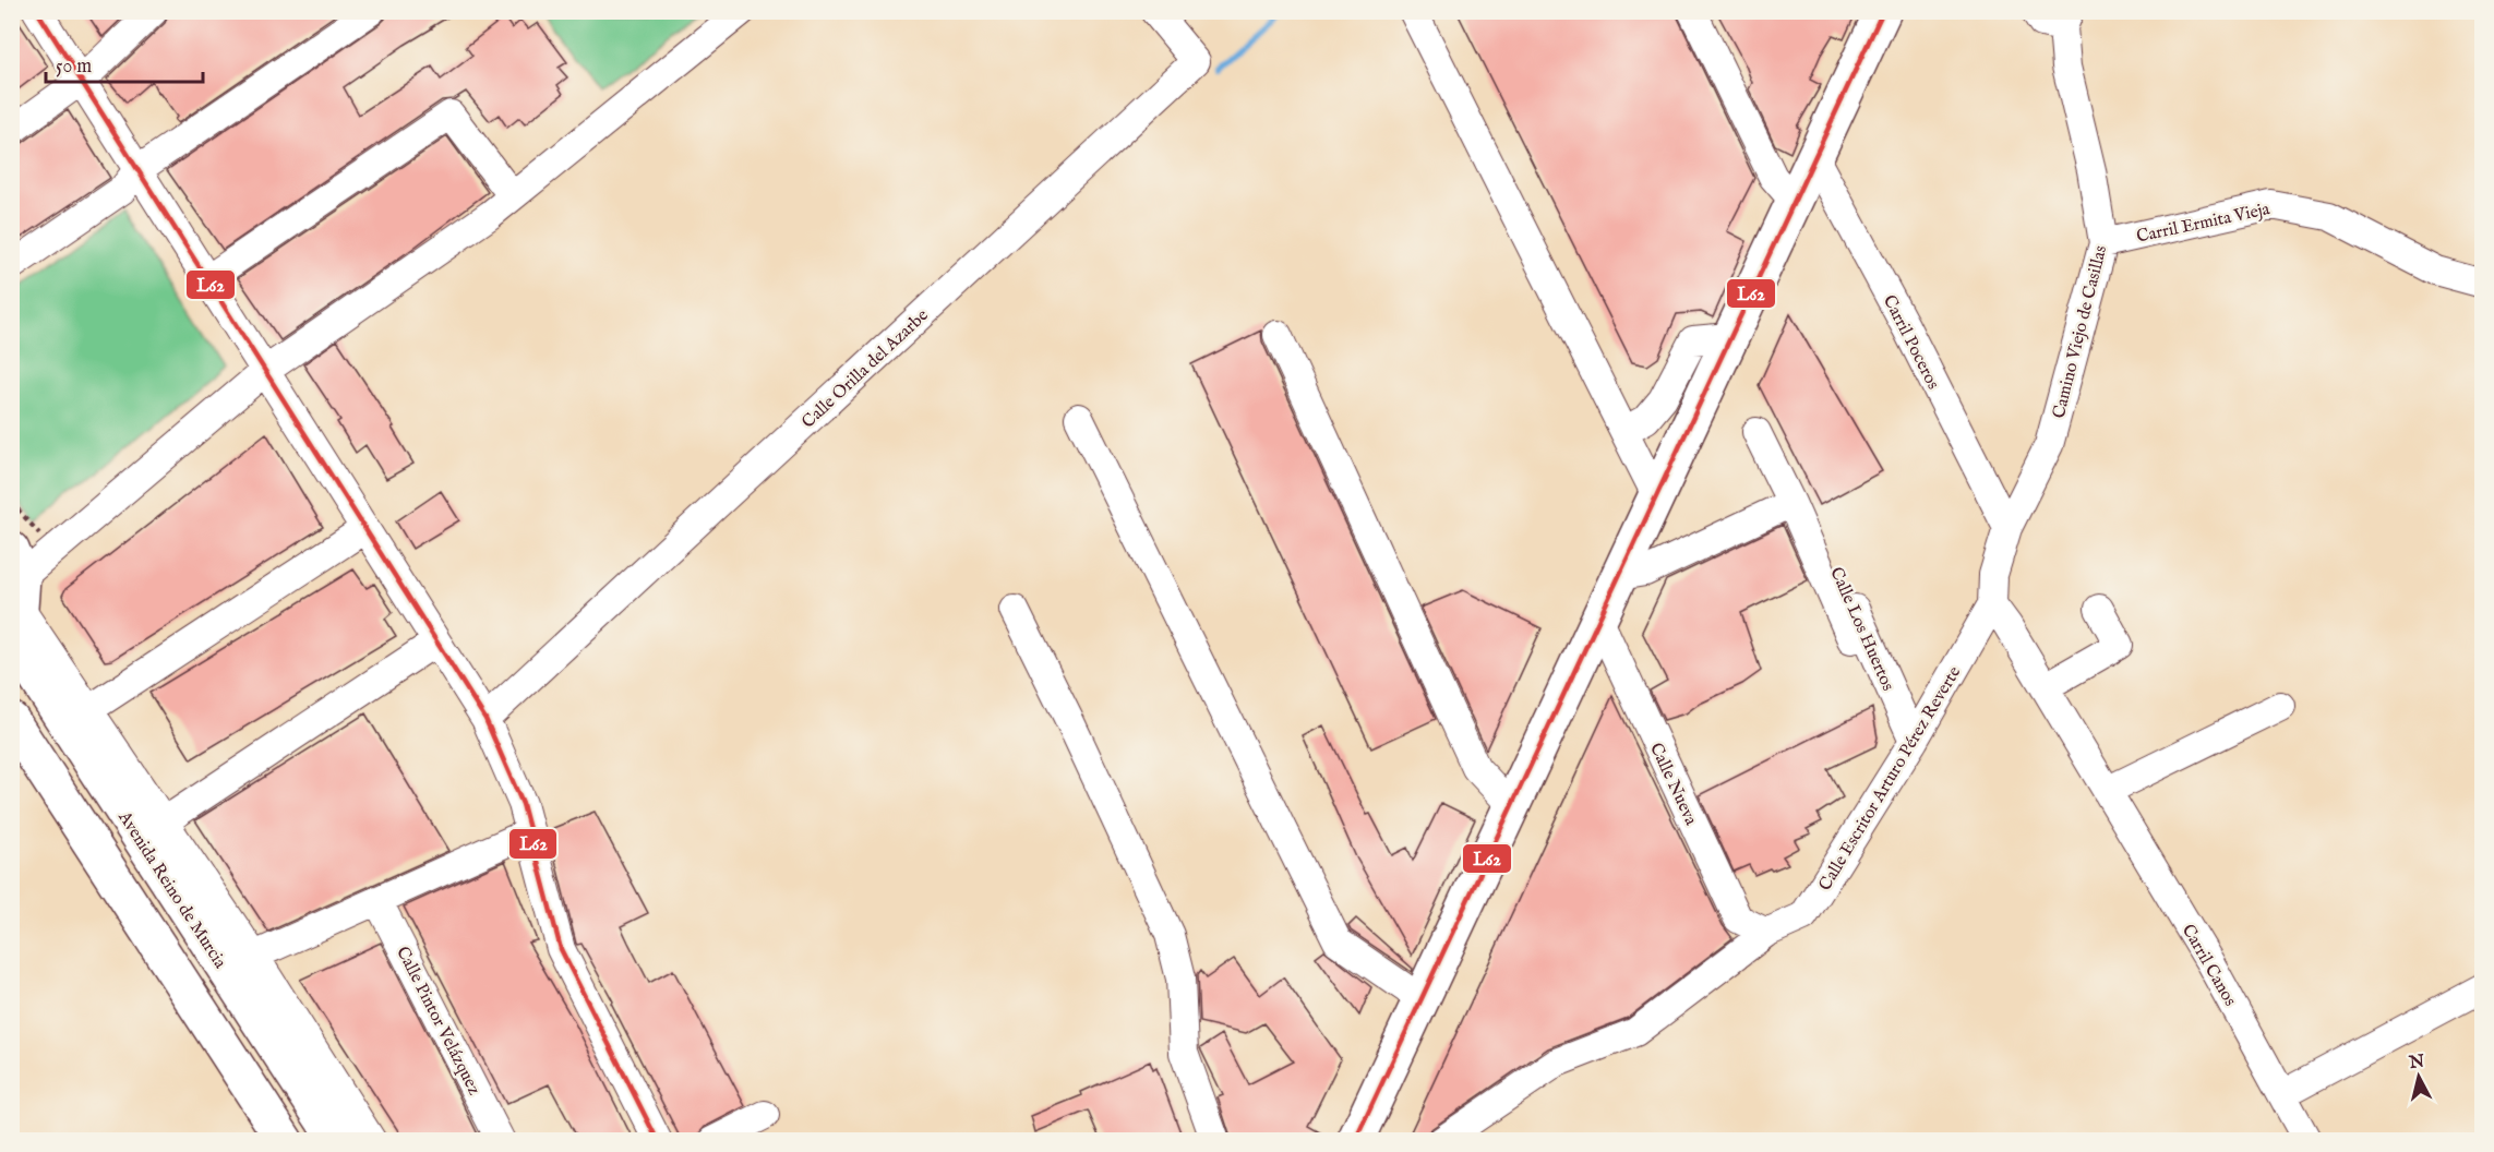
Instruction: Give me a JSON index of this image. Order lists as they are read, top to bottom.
{
  "streets": {
    "main road": ["Avenida Reino de Murcia"],
    "street": [
      "Carril Ermita Vieja",
      "Camino Viejo de Casillas",
      "Carril Poceros",
      "Calle Orilla del Azarbe",
      "Calle Los Huertos",
      "Calle Escritor Arturo Pérez Reverte",
      "Calle Nueva",
      "Carril Canos",
      "Calle Pintor Velázquez"
    ]
  },
  "crossings": [
    ["Carril Ermita Vieja", "Camino Viejo de Casillas"],
    ["Camino Viejo de Casillas", "Carril Poceros"],
    ["Camino Viejo de Casillas", "Calle Escritor Arturo Pérez Reverte"],
    ["Camino Viejo de Casillas", "Carril Canos"],
    ["Calle Los Huertos", "Calle Escritor Arturo Pérez Reverte"],
    ["Calle Escritor Arturo Pérez Reverte", "Calle Nueva"],
    ["Calle Escritor Arturo Pérez Reverte", "Carril Canos"]
  ],
  "lines": ["transit line L62"],
  "scale_bar": "50 m",
  "north": "top"
}
